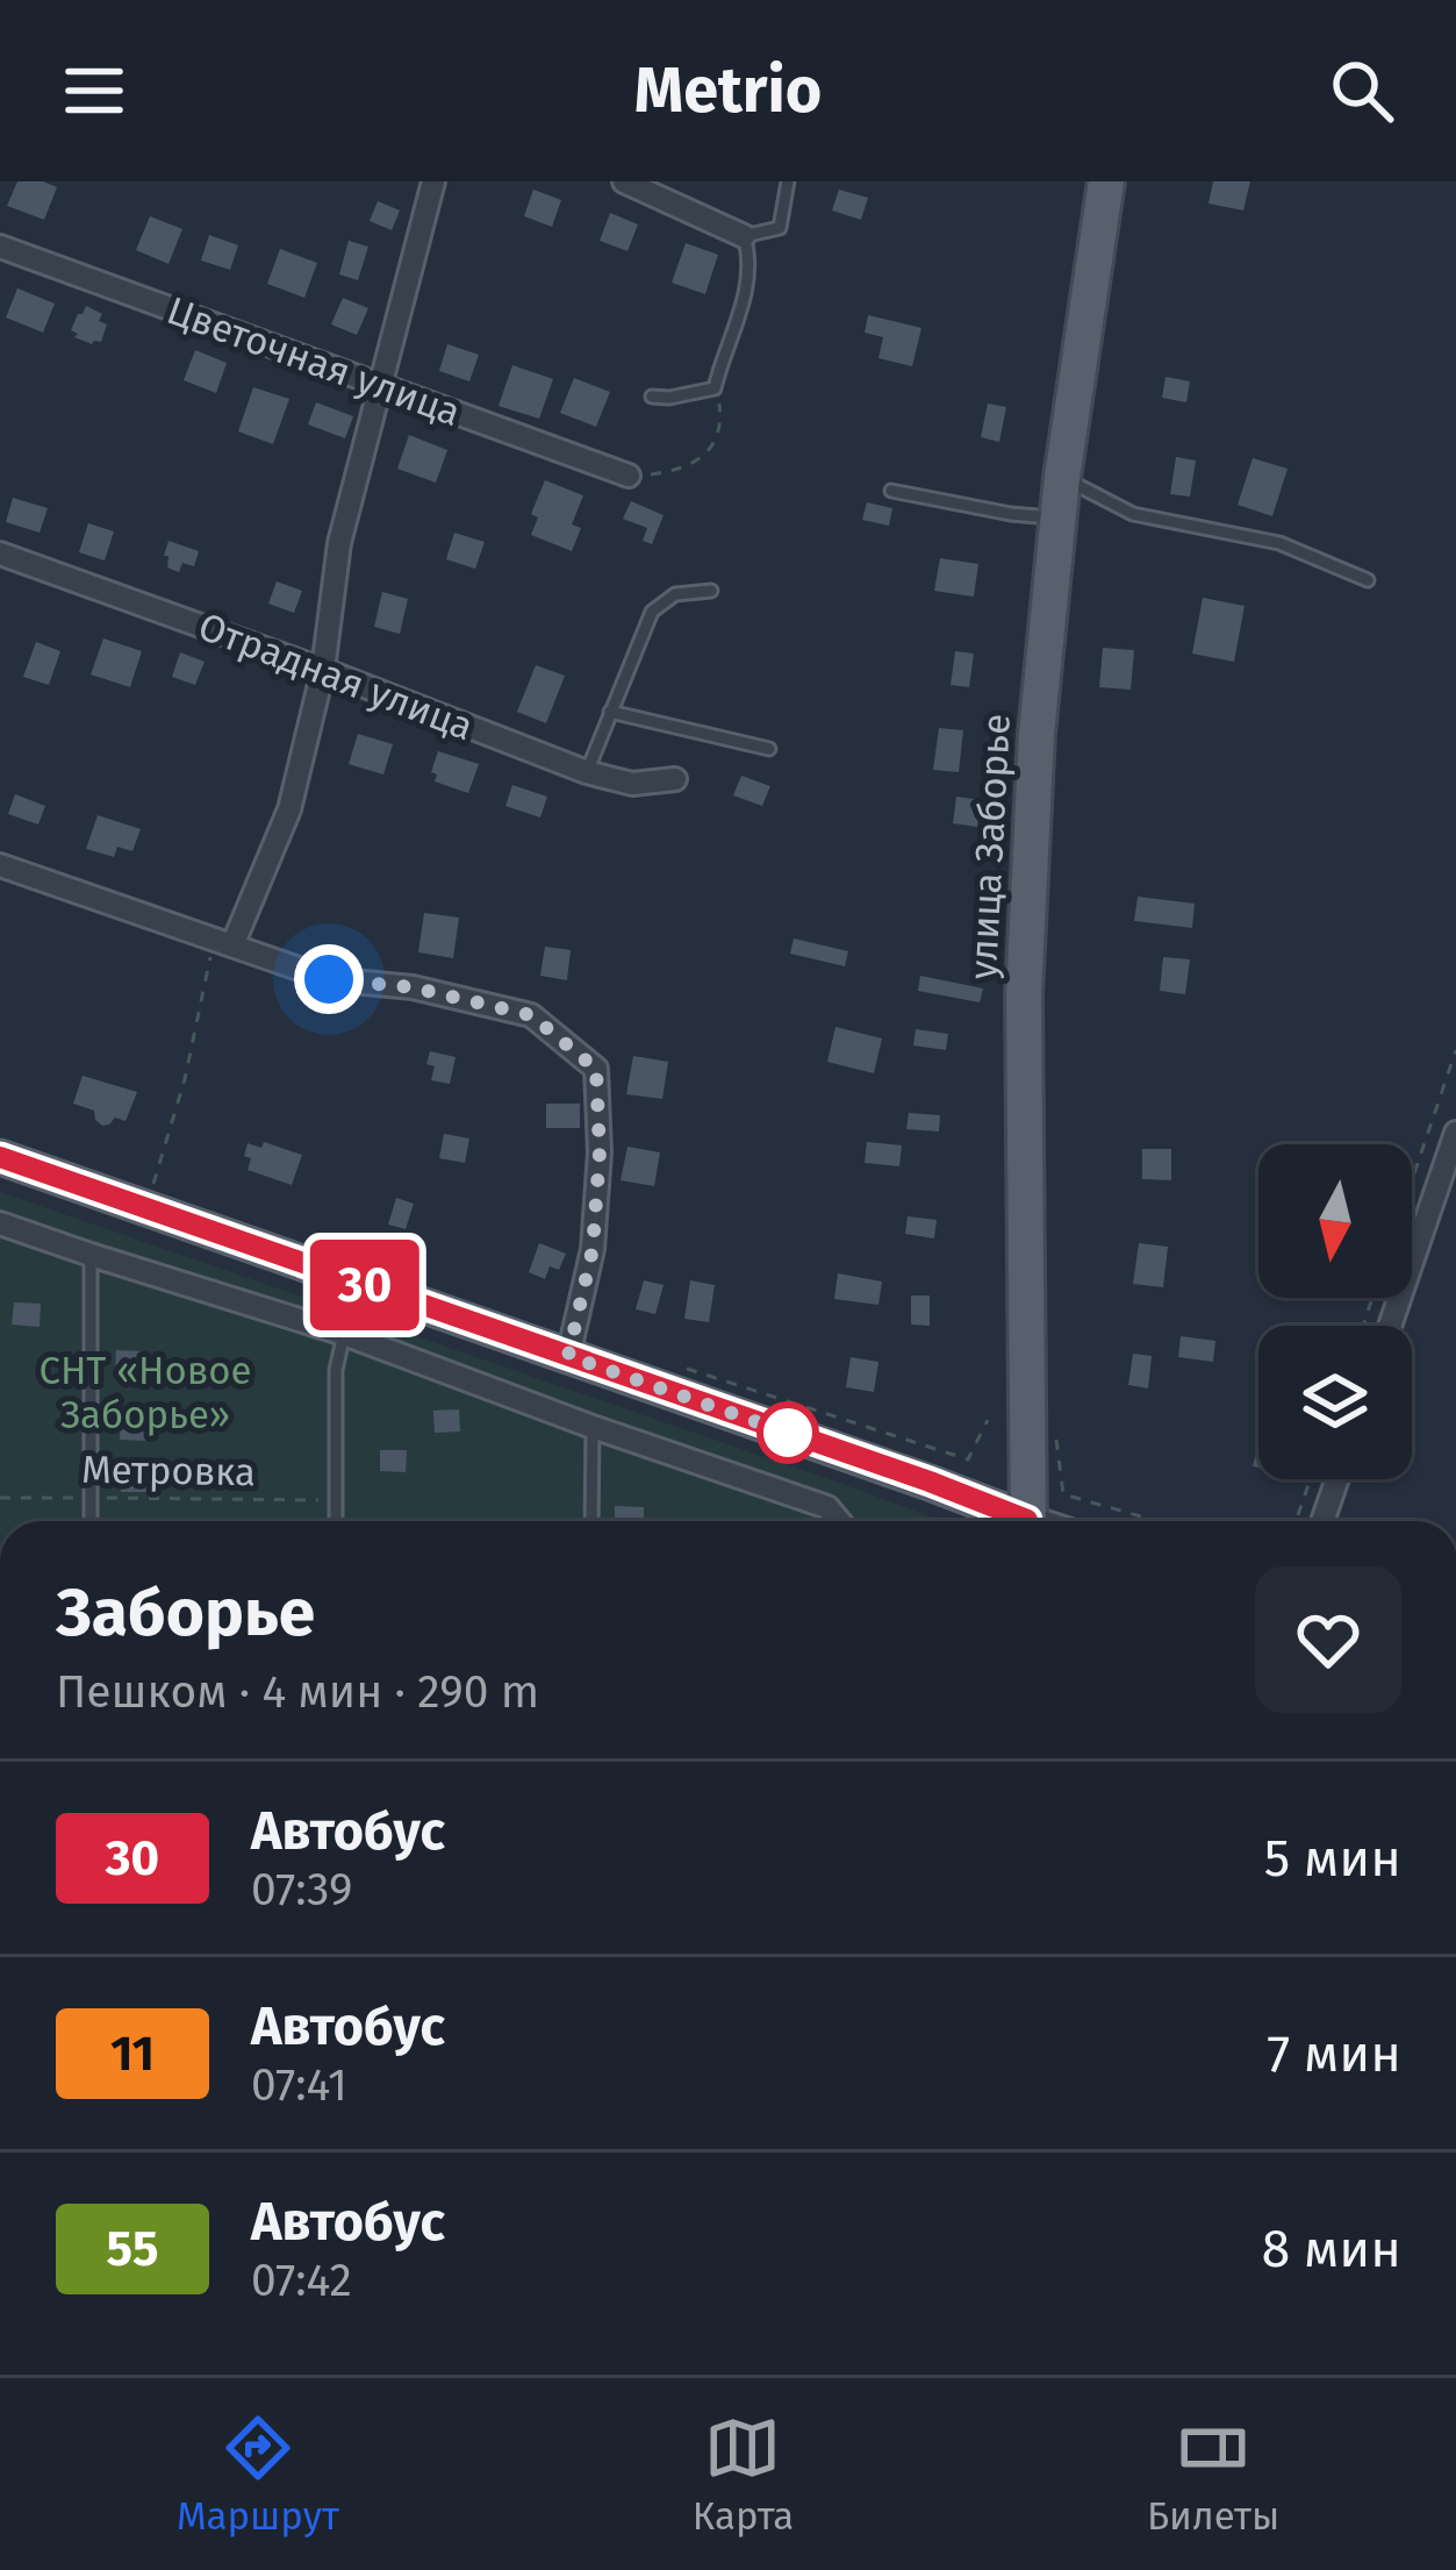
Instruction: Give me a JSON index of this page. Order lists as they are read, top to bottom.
{
  "streets": {
    "main road": ["улица Заборье"],
    "street": ["Цветочная улица", "Отрадная улица"],
    "path": ["Метровка"]
  },
  "parks": ["СНТ «Новое Заборье»"],
  "lines": ["bus line 30"],
  "north": "bottom",
  "page": {
    "header": "Metrio",
    "on_map": "30",
    "heading": ["Заборье", "Пешком · 4 мин · 290 m"],
    "list": [
      {
        "mark": "30",
        "name": "Автобус",
        "note": "07:39",
        "value": "5 мин"
      },
      {
        "mark": "11",
        "name": "Автобус",
        "note": "07:41",
        "value": "7 мин"
      },
      {
        "mark": "55",
        "name": "Автобус",
        "note": "07:42",
        "value": "8 мин"
      }
    ],
    "tabs": ["Маршрут", "Карта", "Билеты"]
  }
}
